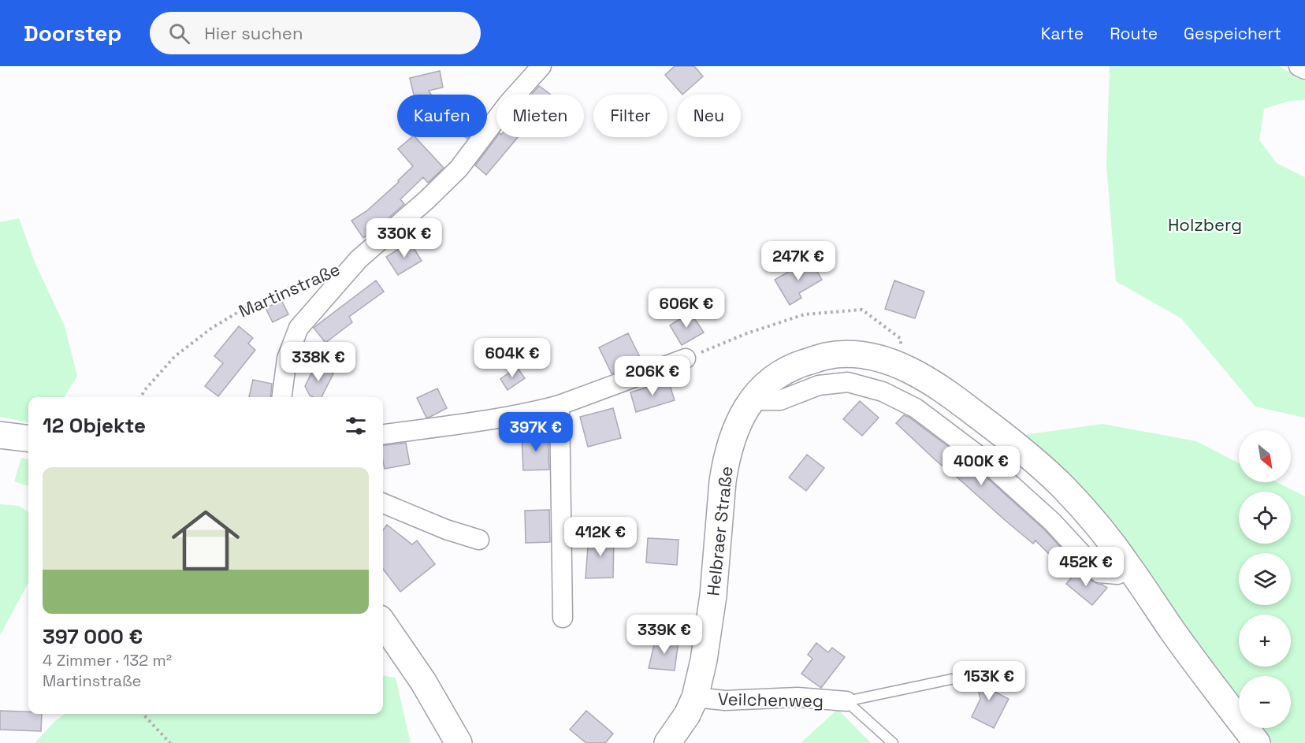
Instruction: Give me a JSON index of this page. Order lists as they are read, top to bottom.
{
  "streets": {
    "main road": ["Helbraer Straße"],
    "street": ["Martinstraße", "Veilchenweg"]
  },
  "crossings": [
    ["Helbraer Straße", "Veilchenweg"]
  ],
  "parks": ["Holzberg"],
  "north": "bottom right",
  "page": {
    "header": "Doorstep",
    "search": "Hier suchen",
    "nav": ["Karte", "Route", "Gespeichert"],
    "chip": [
      "Kaufen",
      "Mieten",
      "Filter",
      "Neu"
    ],
    "price": [
      "330K €",
      "247K €",
      "606K €",
      "604K €",
      "338K €",
      "206K €",
      "397K €",
      "400K €",
      "412K €",
      "452K €",
      "339K €",
      "153K €"
    ],
    "heading": "12 Objekte",
    "map_buttons": ["+", "−"],
    "list": [
      {
        "name": "397 000 €",
        "note": "4 Zimmer · 132 m² · Martinstraße"
      }
    ]
  }
}
